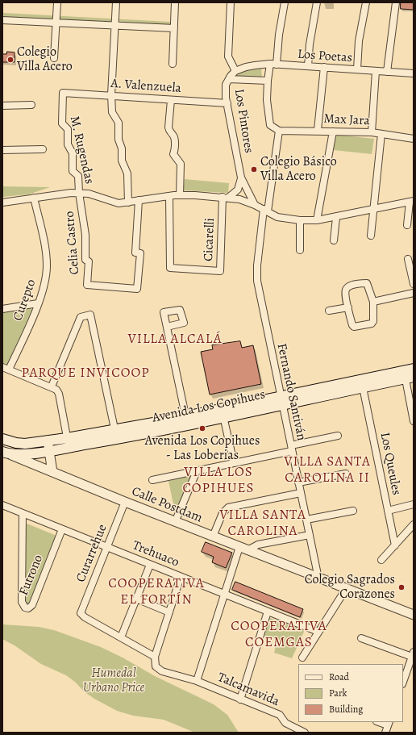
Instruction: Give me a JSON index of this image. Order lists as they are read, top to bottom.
{
  "streets": {
    "main road": ["Avenida Los Copihues"],
    "street": [
      "Los Poetas",
      "A. Valenzuela",
      "Max Jara",
      "Los Pintores",
      "M. Rugendas",
      "Cicarelli",
      "Celia Castro",
      "Curepto",
      "Fernando Santiván",
      "Los Queules",
      "Calle Postdam",
      "Curarrehue",
      "Trehuaco",
      "Futrono",
      "Talcamavida"
    ]
  },
  "crossings": [
    ["Los Poetas", "Los Pintores"],
    ["A. Valenzuela", "Los Pintores"],
    ["A. Valenzuela", "M. Rugendas"],
    ["Max Jara", "Fernando Santiván"],
    ["M. Rugendas", "Celia Castro"],
    ["Fernando Santiván", "Avenida Los Copihues"],
    ["Fernando Santiván", "Calle Postdam"],
    ["Avenida Los Copihues", "Los Queules"],
    ["Avenida Los Copihues", "Calle Postdam"],
    ["Calle Postdam", "Curarrehue"],
    ["Curarrehue", "Trehuaco"],
    ["Trehuaco", "Futrono"]
  ],
  "districts": [
    "VILLA ALCALÁ",
    "PARQUE INVICOOP",
    "VILLA SANTA CAROLINA II",
    "VILLA LOS COPIHUES",
    "VILLA SANTA CAROLINA",
    "COOPERATIVA EL FORTÍN",
    "COOPERATIVA COEMGAS"
  ],
  "parks": ["Humedal Urbano Price"],
  "places": [
    "Colegio Villa Acero",
    "Colegio Básico Villa Acero",
    "Avenida Los Copihues - Las Loberias",
    "Colegio Sagrados Corazones"
  ],
  "legend": ["Road", "Park", "Building"]
}
